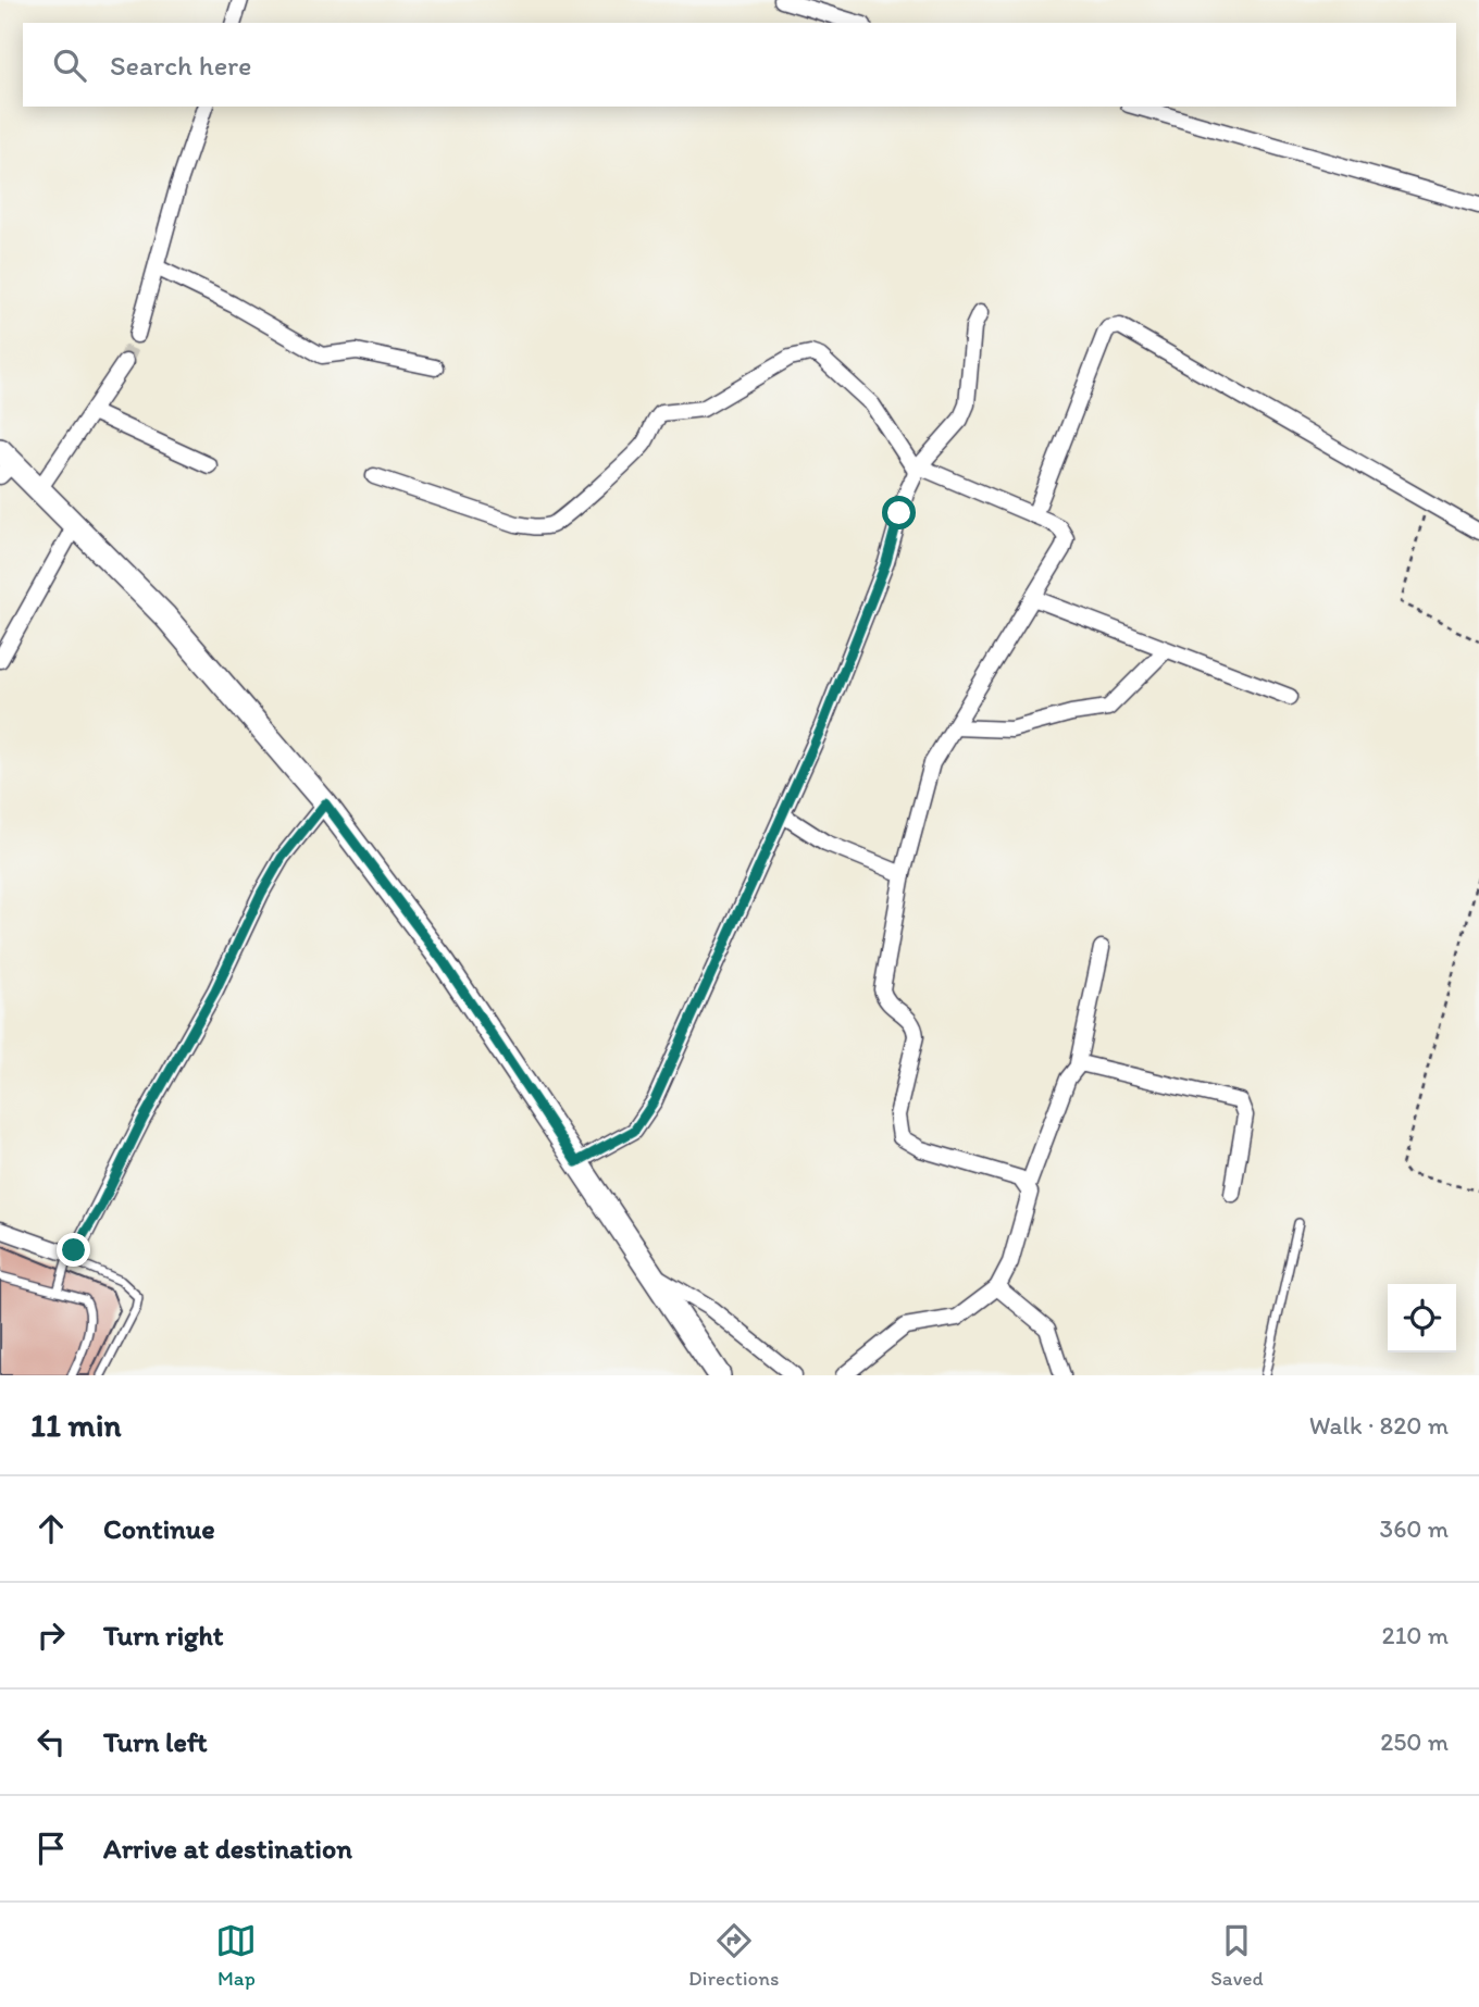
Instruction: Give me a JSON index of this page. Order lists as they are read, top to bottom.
{
  "page": {
    "search": "Search here",
    "heading": ["11 min", "Walk · 820 m"],
    "list": [
      ["Continue", "360 m"],
      ["Turn right", "210 m"],
      ["Turn left", "250 m"],
      "Arrive at destination"
    ],
    "nav": ["Map", "Directions", "Saved"]
  }
}
